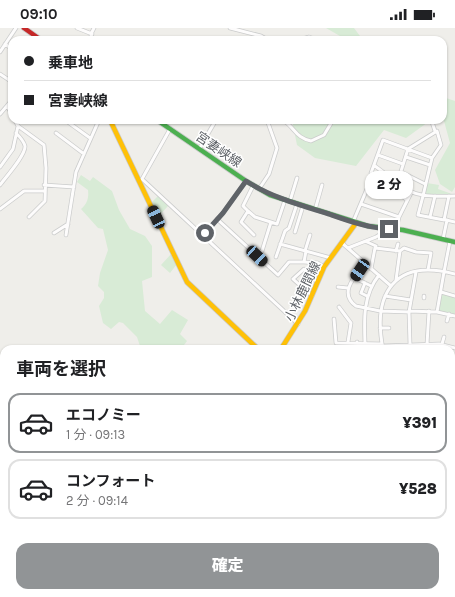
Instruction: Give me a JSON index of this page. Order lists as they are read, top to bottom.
{
  "streets": {
    "main road": ["宮妻峡線", "小林鹿間線"]
  },
  "crossings": [
    ["宮妻峡線", "小林鹿間線"]
  ],
  "page": {
    "status": "09:10",
    "banner": ["乗車地", "宮妻峡線"],
    "bubble": "2 分",
    "heading": "車両を選択",
    "list": [
      {
        "name": "エコノミー",
        "note": "1 分 · 09:13",
        "value": "¥391"
      },
      {
        "name": "コンフォート",
        "note": "2 分 · 09:14",
        "value": "¥528"
      }
    ],
    "buttons": "確定"
  }
}
